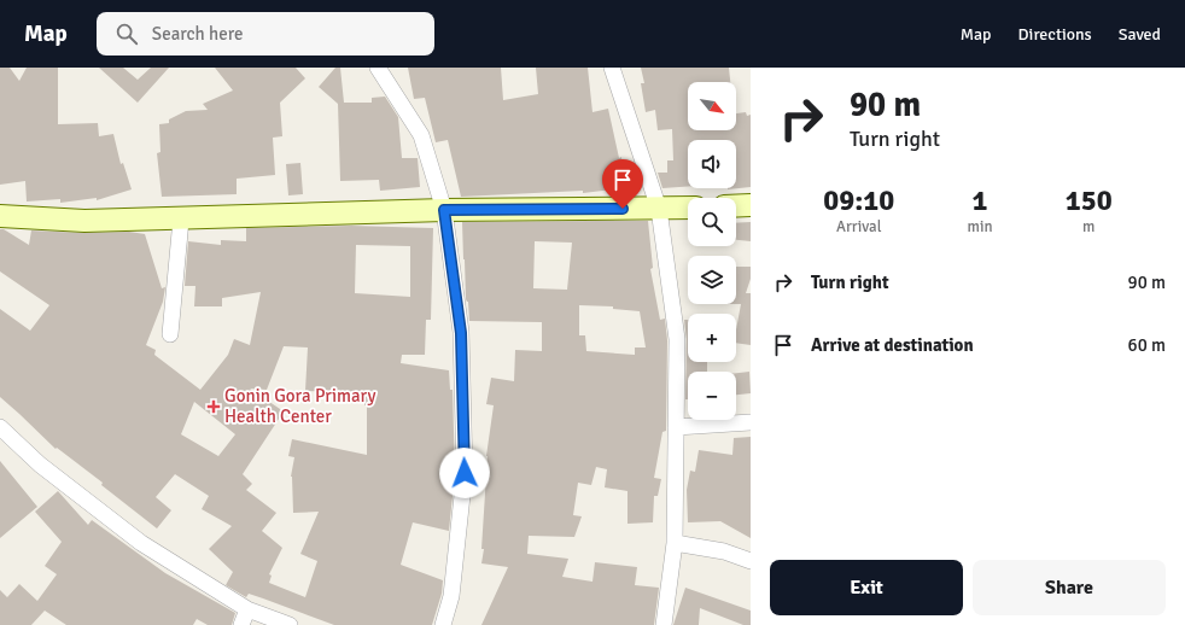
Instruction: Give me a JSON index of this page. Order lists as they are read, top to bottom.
{
  "places": {
    "health": ["Gonin Gora Primary Health Center"]
  },
  "north": "bottom right",
  "page": {
    "header": "Map",
    "search": "Search here",
    "nav": ["Map", "Directions", "Saved"],
    "turn": ["90 m", "Turn right"],
    "map_buttons": ["+", "−"],
    "eta": [
      "09:10",
      "Arrival",
      "1",
      "min",
      "150",
      "m"
    ],
    "list": [
      {
        "name": "Turn right",
        "value": "90 m"
      },
      {
        "name": "Arrive at destination",
        "value": "60 m"
      }
    ],
    "buttons": ["Exit", "Share"]
  }
}
